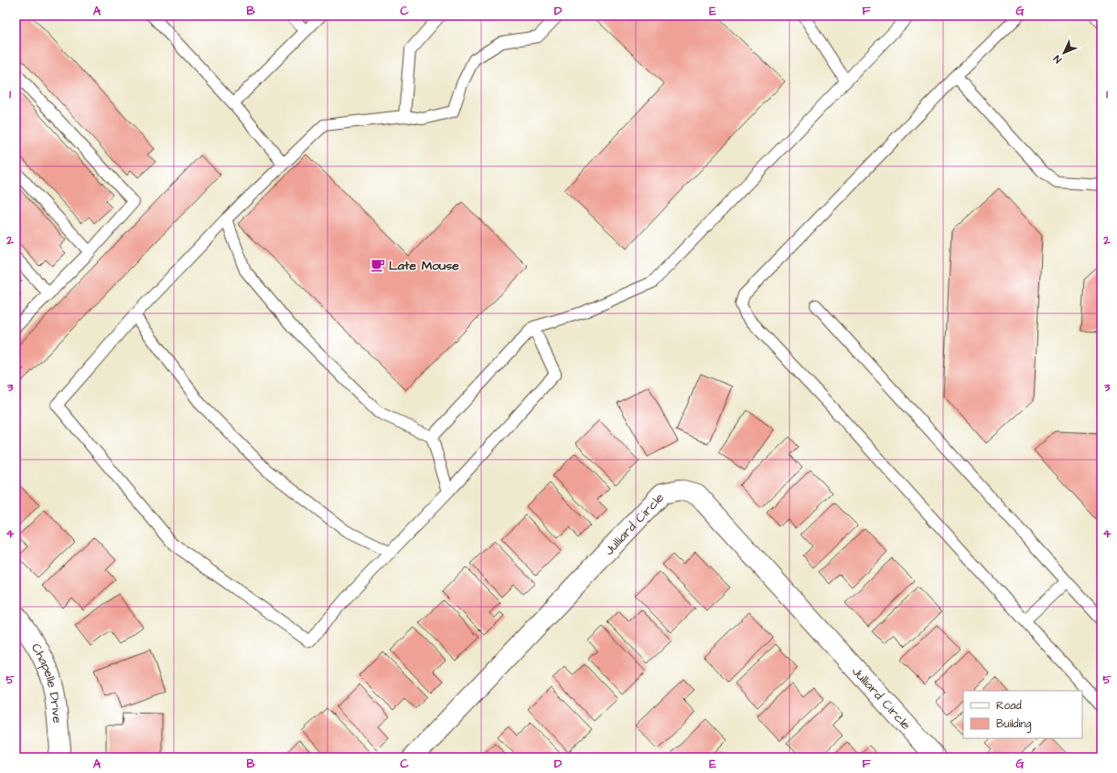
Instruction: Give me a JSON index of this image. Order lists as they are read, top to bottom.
{
  "streets": {
    "street": ["Julliard Circle", "Chapelle Drive"]
  },
  "places": {
    "cafe": ["Late Mouse"]
  },
  "legend": ["Road", "Building"],
  "north": "bottom left",
  "grid": {
    "columns": [
      "A",
      "B",
      "C",
      "D",
      "E",
      "F",
      "G"
    ],
    "rows": [
      "1",
      "2",
      "3",
      "4",
      "5"
    ]
  }
}
